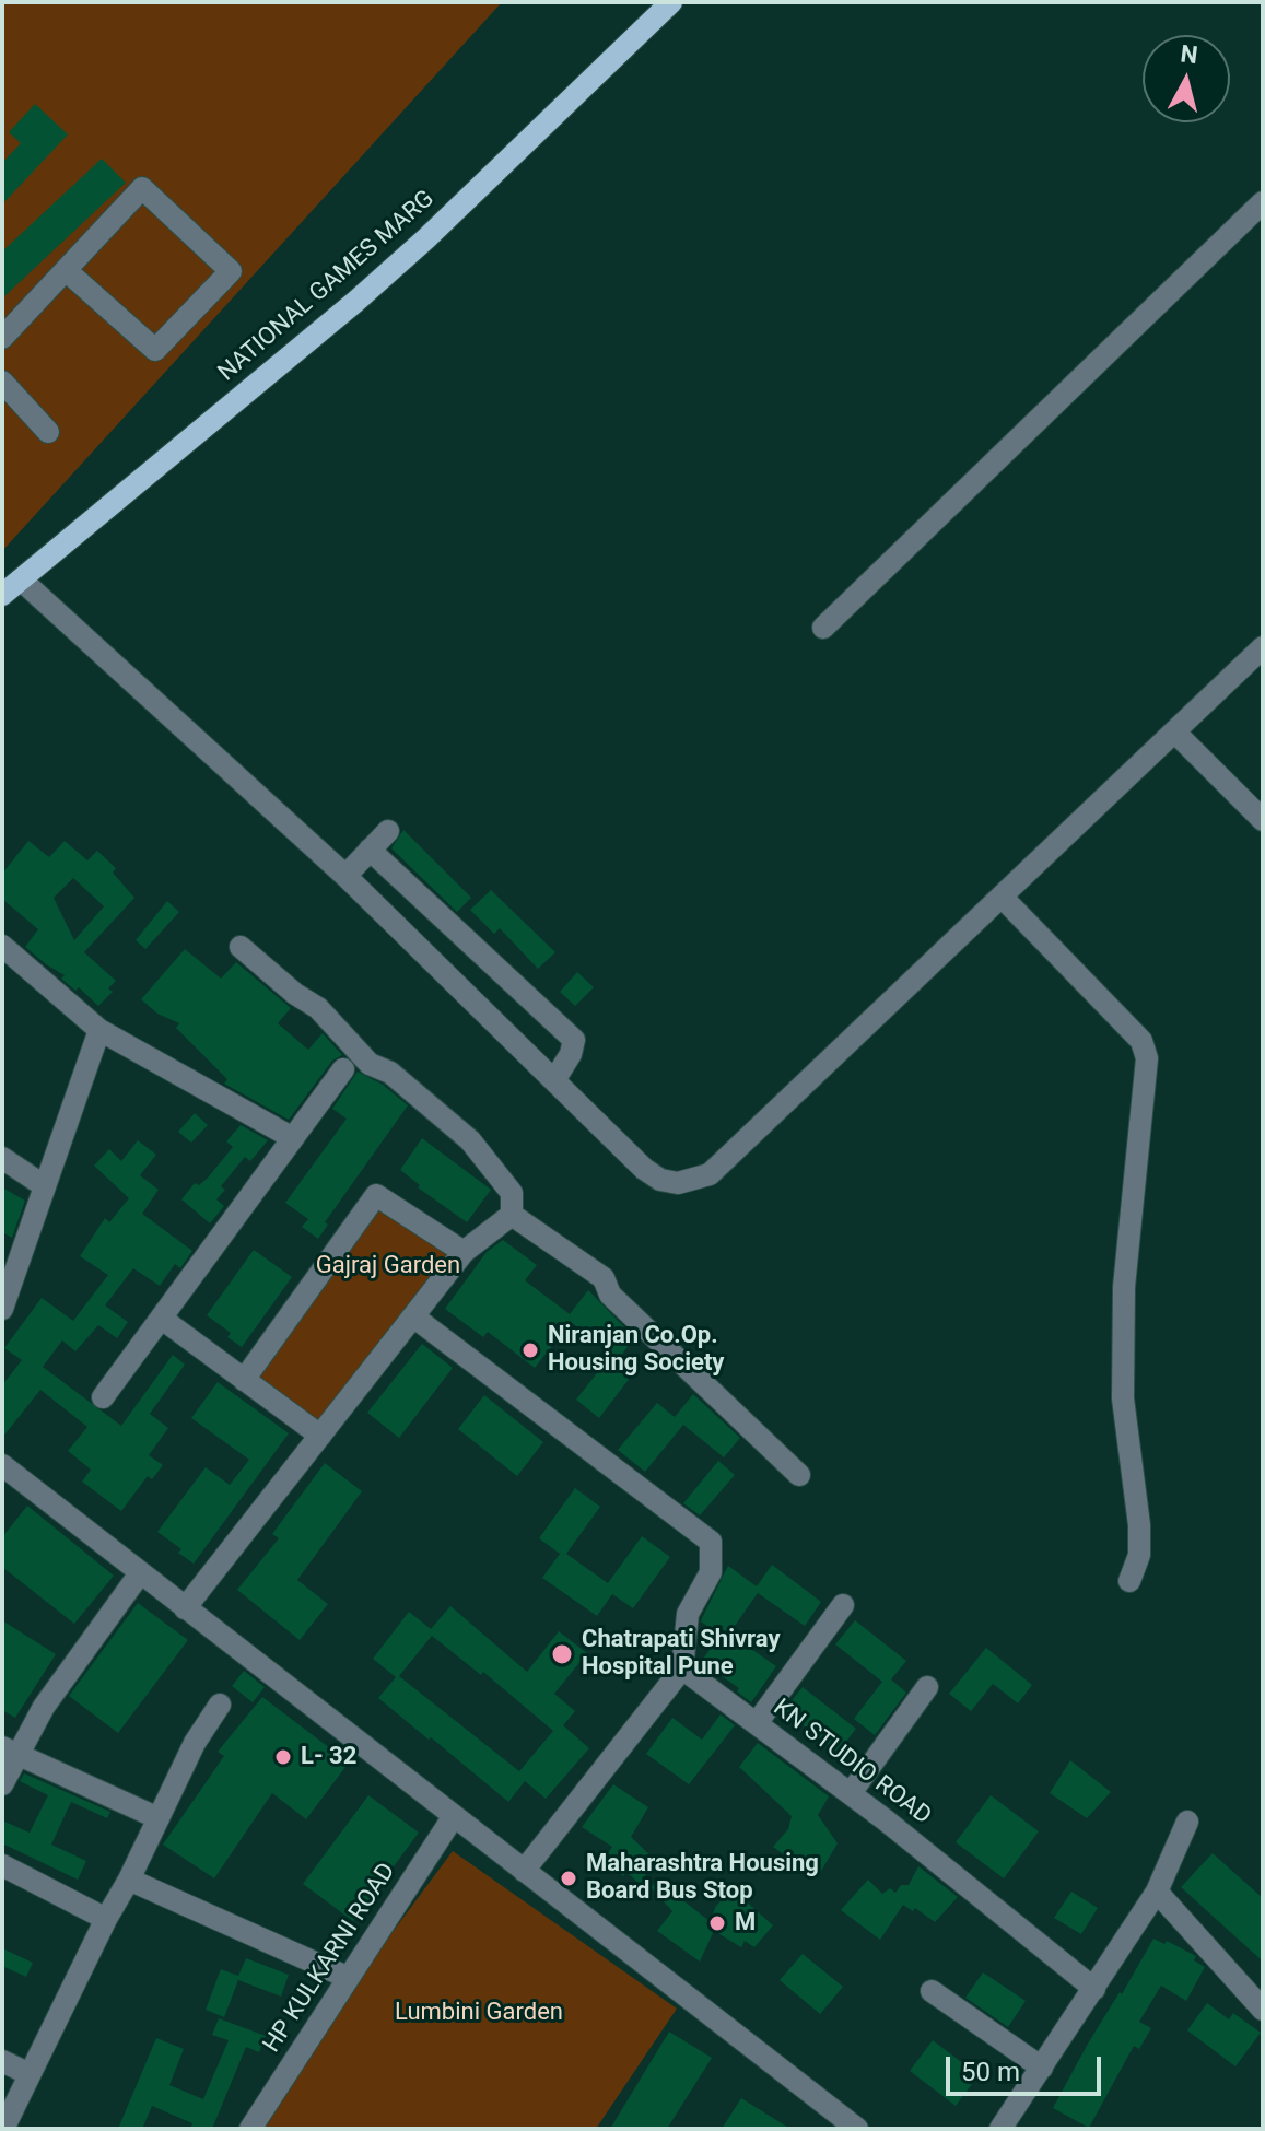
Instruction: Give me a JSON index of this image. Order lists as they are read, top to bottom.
{
  "streets": {
    "main road": ["NATIONAL GAMES MARG"],
    "street": ["KN STUDIO ROAD", "HP KULKARNI ROAD"]
  },
  "parks": ["Gajraj Garden", "Lumbini Garden"],
  "places": [
    "Niranjan Co.Op. Housing Society",
    "Chatrapati Shivray Hospital Pune",
    "L- 32",
    "Maharashtra Housing Board Bus Stop",
    "M"
  ],
  "scale_bar": "50 m",
  "north": "top"
}
